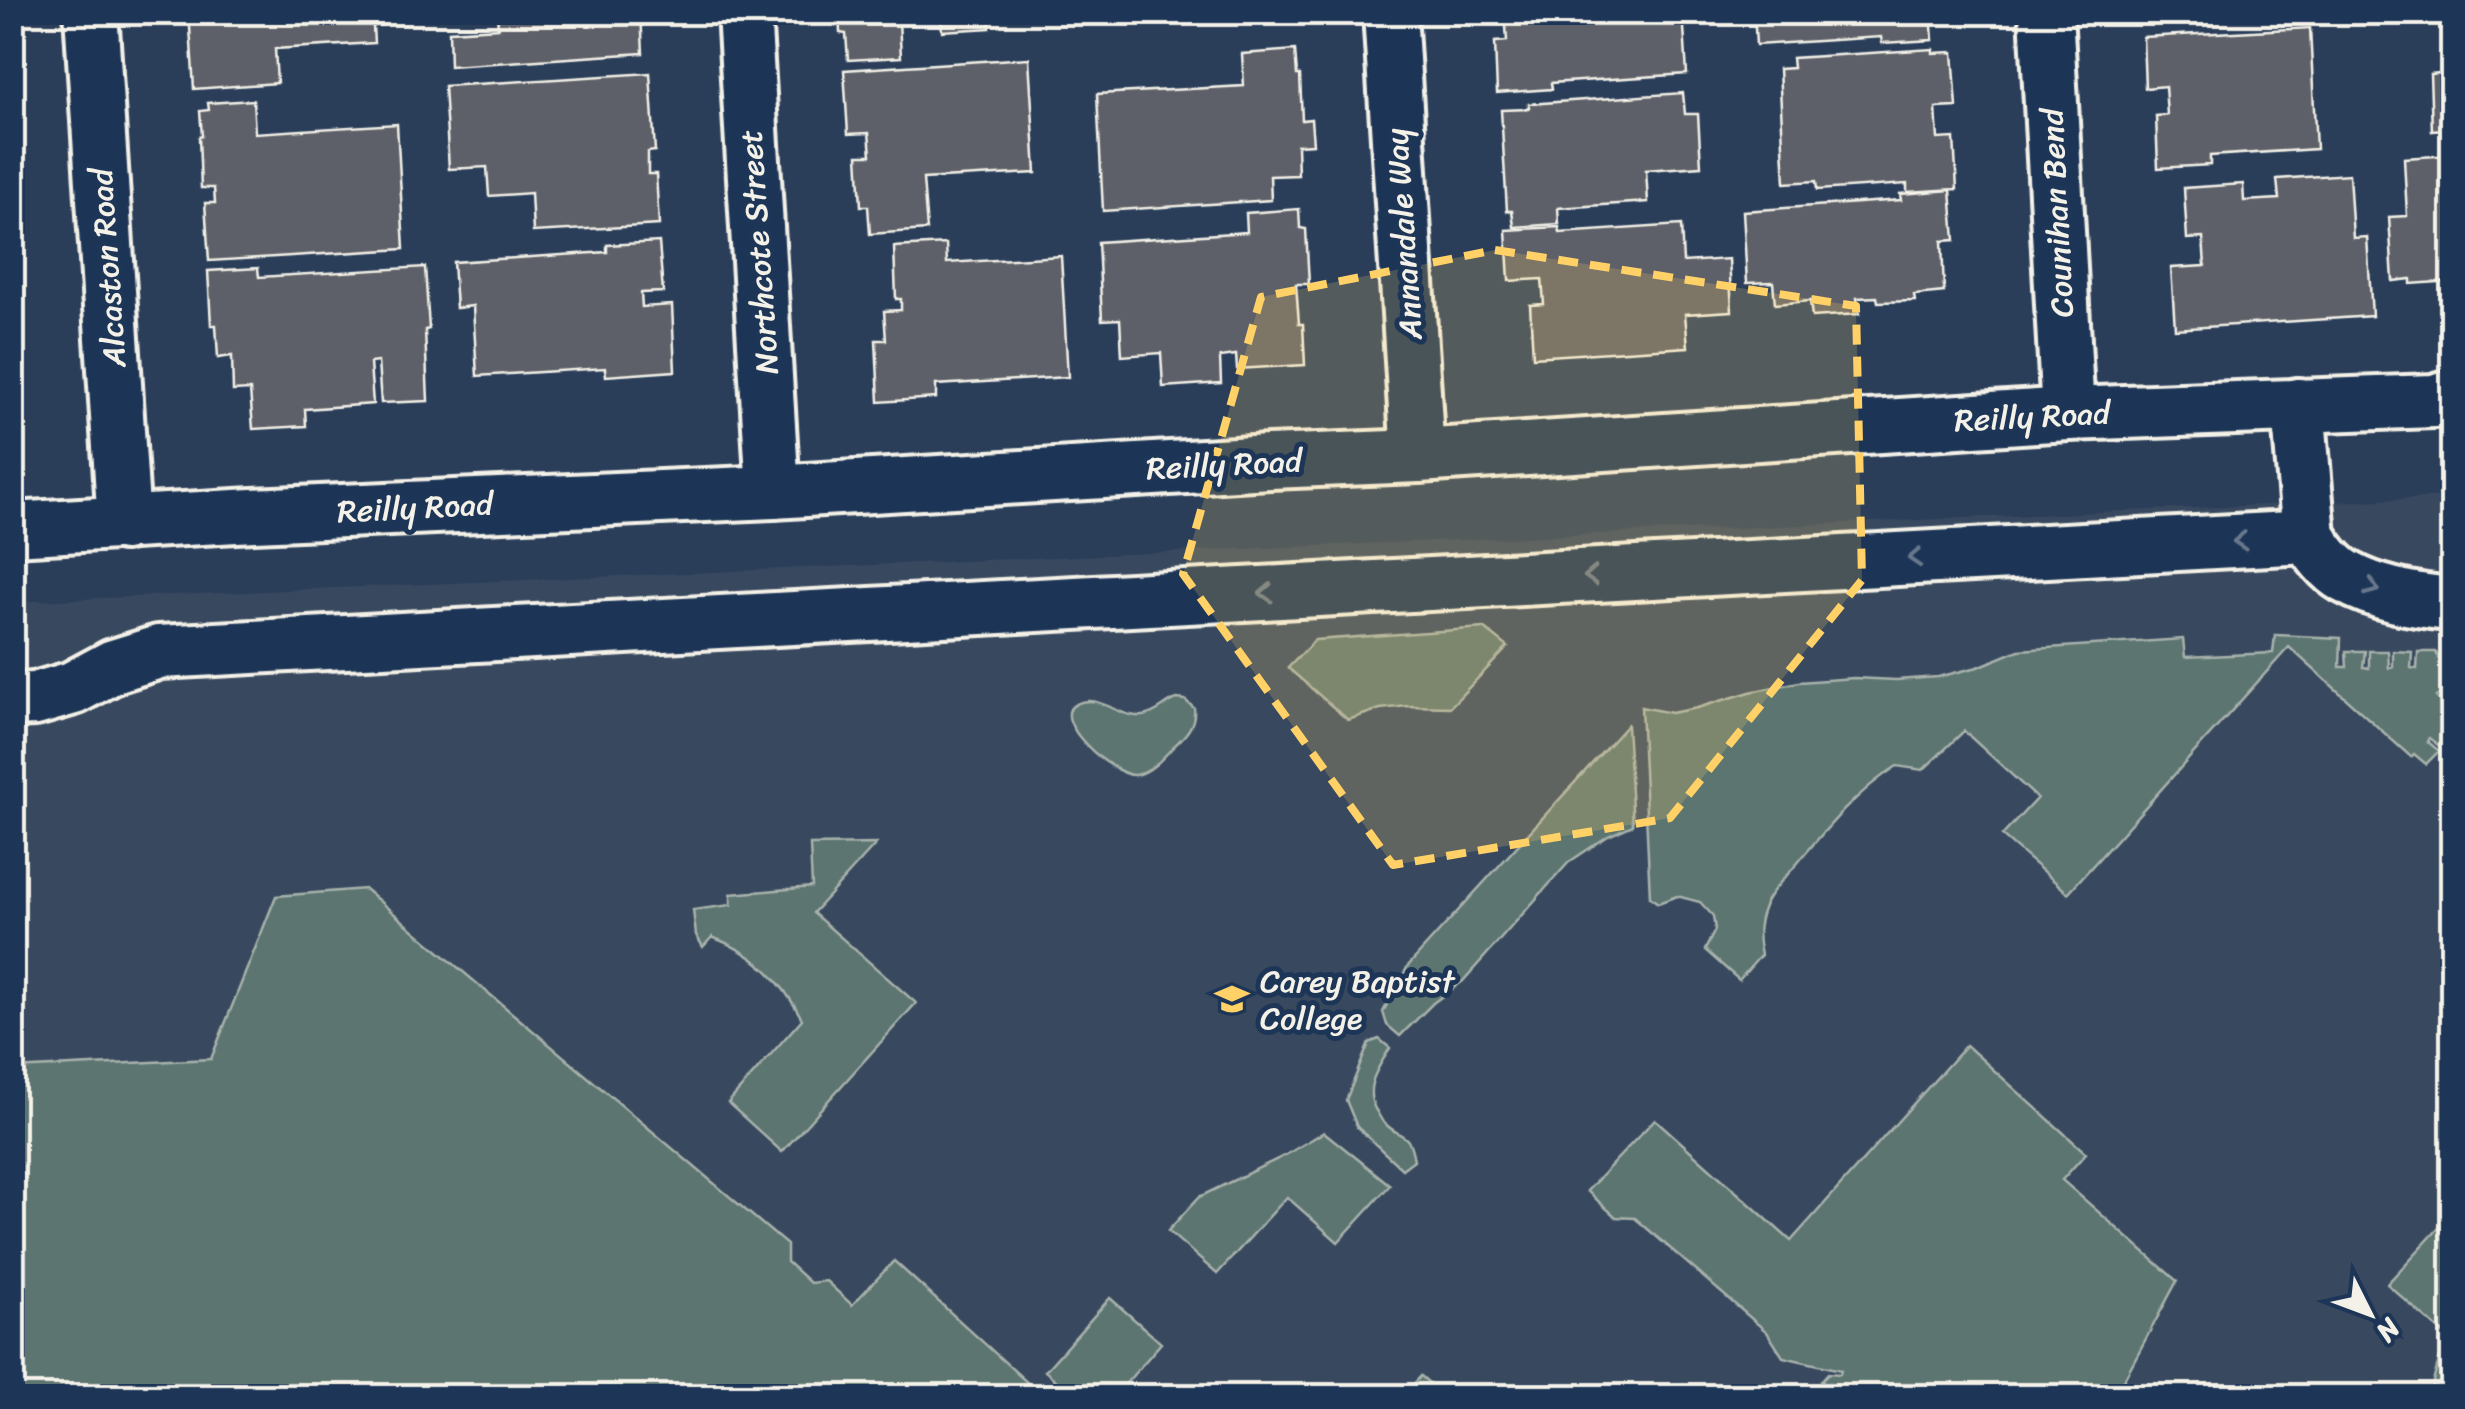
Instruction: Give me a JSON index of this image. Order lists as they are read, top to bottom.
{
  "streets": {
    "street": [
      "Counihan Bend",
      "Annandale Way",
      "Northcote Street",
      "Alcaston Road",
      "Reilly Road"
    ]
  },
  "crossings": [
    ["Counihan Bend", "Reilly Road"],
    ["Annandale Way", "Reilly Road"],
    ["Northcote Street", "Reilly Road"],
    ["Alcaston Road", "Reilly Road"]
  ],
  "places": {
    "school or university": ["Carey Baptist College"]
  },
  "north": "bottom right"
}
